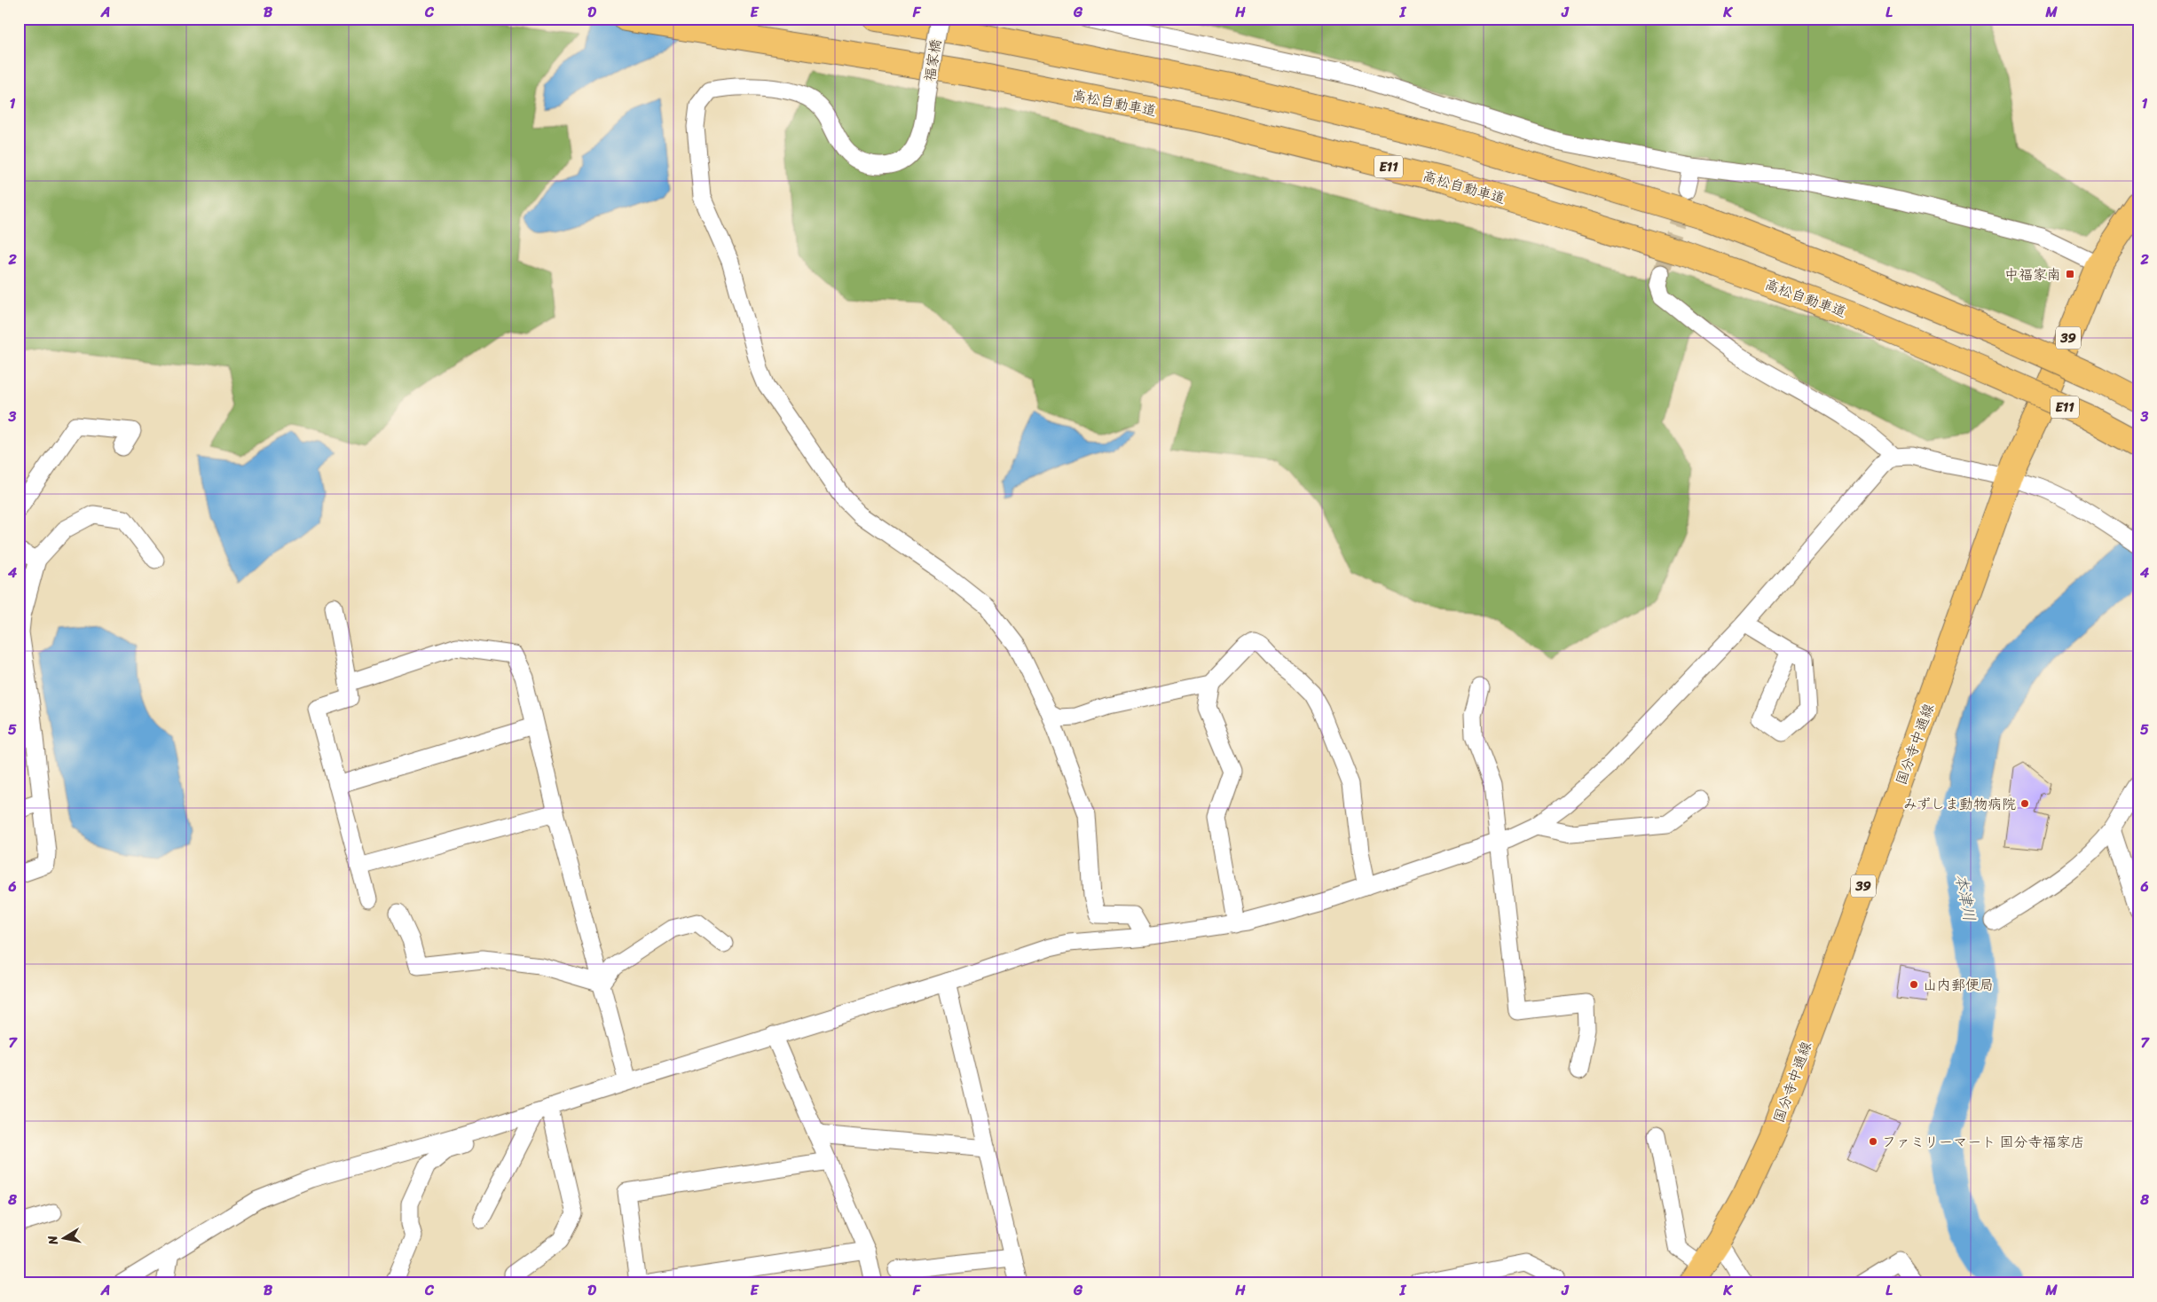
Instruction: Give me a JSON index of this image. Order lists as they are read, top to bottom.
{
  "streets": {
    "main road": [
      "高松自動車道",
      "E11",
      "39",
      "国分寺中通線"
    ],
    "street": ["福家橋"]
  },
  "water": ["本津川"],
  "places": {
    "transit": ["中福家南"],
    "other": ["みずしま動物病院", "山内郵便局", "ファミリーマート 国分寺福家店"]
  },
  "north": "left",
  "grid": {
    "columns": [
      "A",
      "B",
      "C",
      "D",
      "E",
      "F",
      "G",
      "H",
      "I",
      "J",
      "K",
      "L",
      "M"
    ],
    "rows": [
      "1",
      "2",
      "3",
      "4",
      "5",
      "6",
      "7",
      "8"
    ]
  }
}
